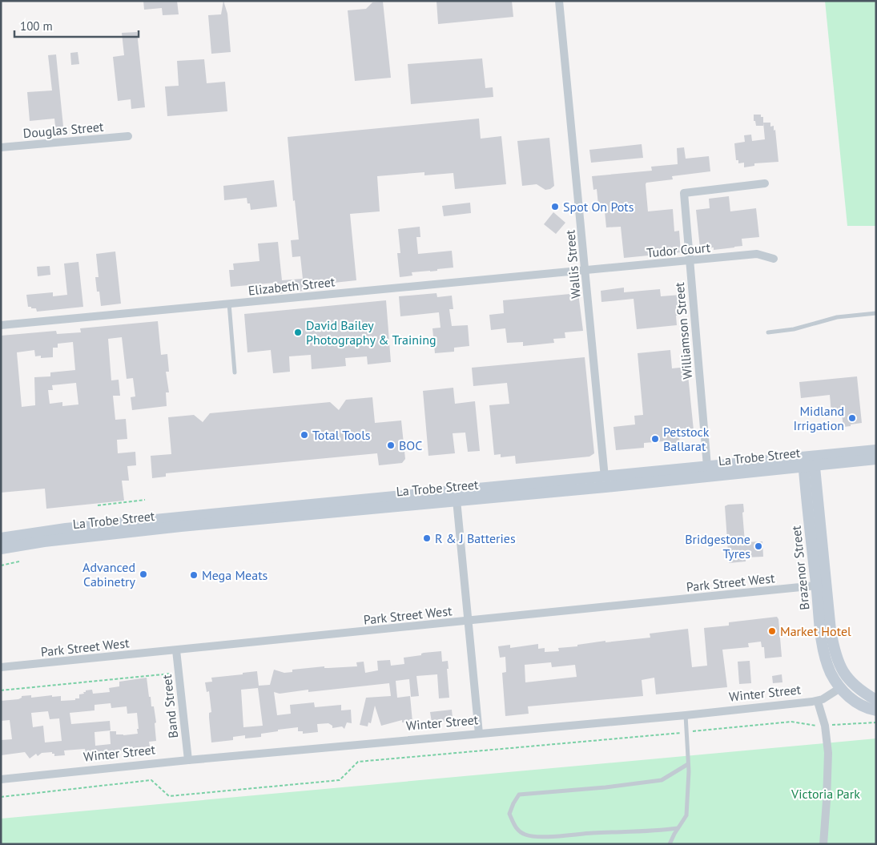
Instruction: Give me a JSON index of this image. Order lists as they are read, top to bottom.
{
  "streets": {
    "main road": ["La Trobe Street", "Brazenor Street"],
    "street": [
      "Douglas Street",
      "Tudor Court",
      "Wallis Street",
      "Elizabeth Street",
      "Williamson Street",
      "Park Street West",
      "Winter Street",
      "Band Street"
    ]
  },
  "crossings": [
    ["Tudor Court", "Wallis Street"],
    ["Tudor Court", "Elizabeth Street"],
    ["Tudor Court", "Williamson Street"],
    ["Wallis Street", "Elizabeth Street"],
    ["Wallis Street", "La Trobe Street"],
    ["Williamson Street", "La Trobe Street"],
    ["La Trobe Street", "Brazenor Street"],
    ["Brazenor Street", "Park Street West"],
    ["Brazenor Street", "Winter Street"],
    ["Park Street West", "Band Street"],
    ["Winter Street", "Band Street"]
  ],
  "parks": ["Victoria Park"],
  "places": [
    "Spot On Pots",
    "David Bailey Photography & Training",
    "Midland Irrigation",
    "Total Tools",
    "Petstock Ballarat",
    "BOC",
    "R & J Batteries",
    "Bridgestone Tyres",
    "Advanced Cabinetry",
    "Mega Meats",
    "Market Hotel"
  ],
  "scale_bar": "100 m"
}
